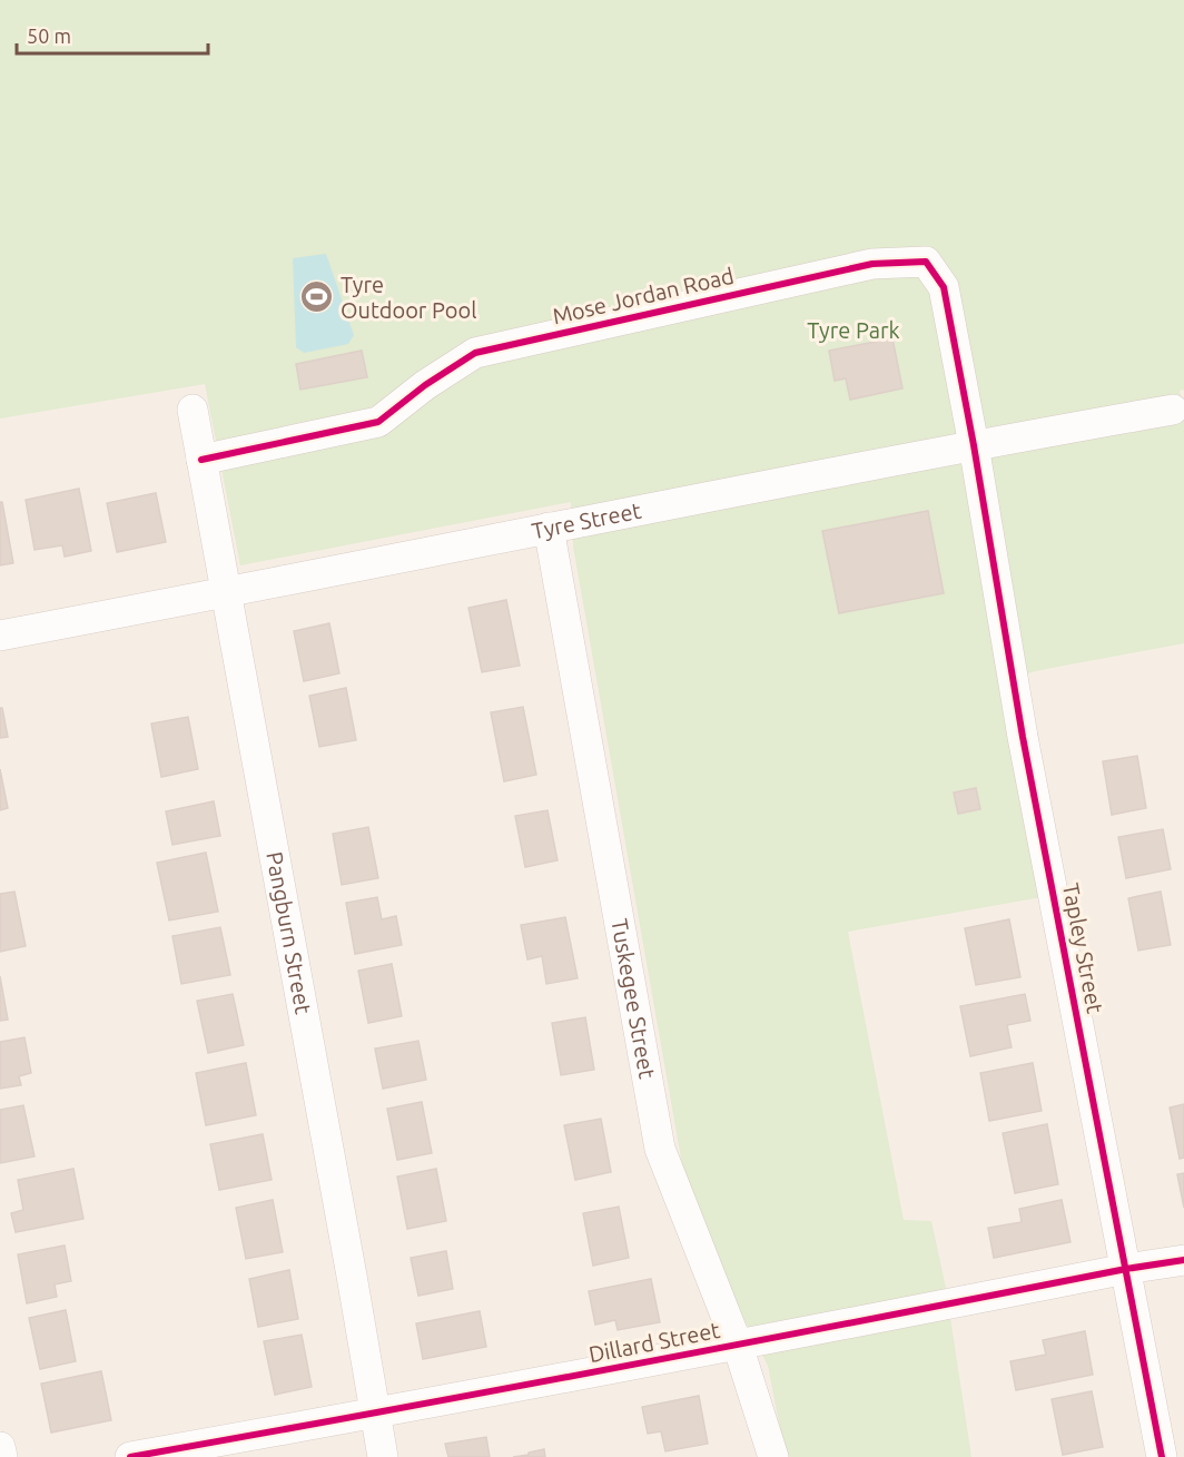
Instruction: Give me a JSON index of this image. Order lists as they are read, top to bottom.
{
  "streets": {
    "street": [
      "Mose Jordan Road",
      "Tyre Street",
      "Pangburn Street",
      "Tapley Street",
      "Tuskegee Street",
      "Dillard Street"
    ]
  },
  "crossings": [
    ["Mose Jordan Road", "Tyre Street"],
    ["Mose Jordan Road", "Pangburn Street"],
    ["Mose Jordan Road", "Tapley Street"],
    ["Tyre Street", "Pangburn Street"],
    ["Tyre Street", "Tapley Street"],
    ["Tyre Street", "Tuskegee Street"],
    ["Pangburn Street", "Dillard Street"],
    ["Tapley Street", "Dillard Street"],
    ["Tuskegee Street", "Dillard Street"]
  ],
  "parks": ["Tyre Park"],
  "places": {
    "sports": ["Tyre Outdoor Pool"]
  },
  "scale_bar": "50 m"
}
